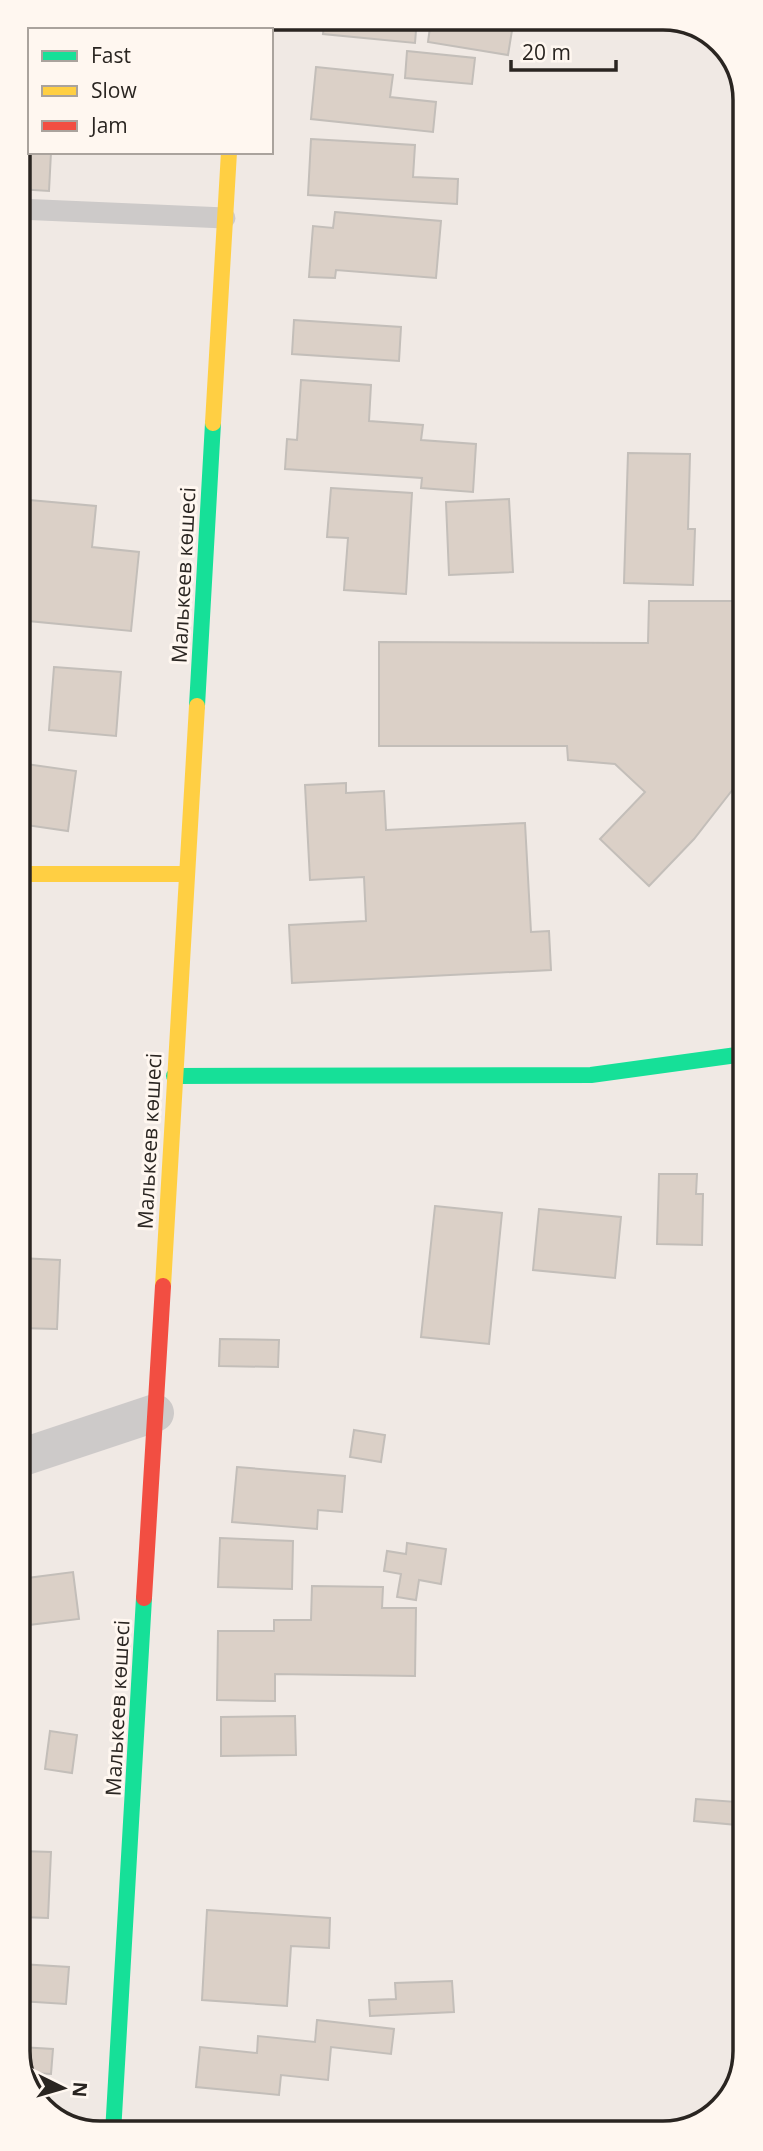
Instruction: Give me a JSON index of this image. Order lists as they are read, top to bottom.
{
  "streets": {
    "main road": ["Малькеев көшесі"]
  },
  "legend": ["Fast", "Slow", "Jam"],
  "scale_bar": "20 m",
  "north": "right"
}
